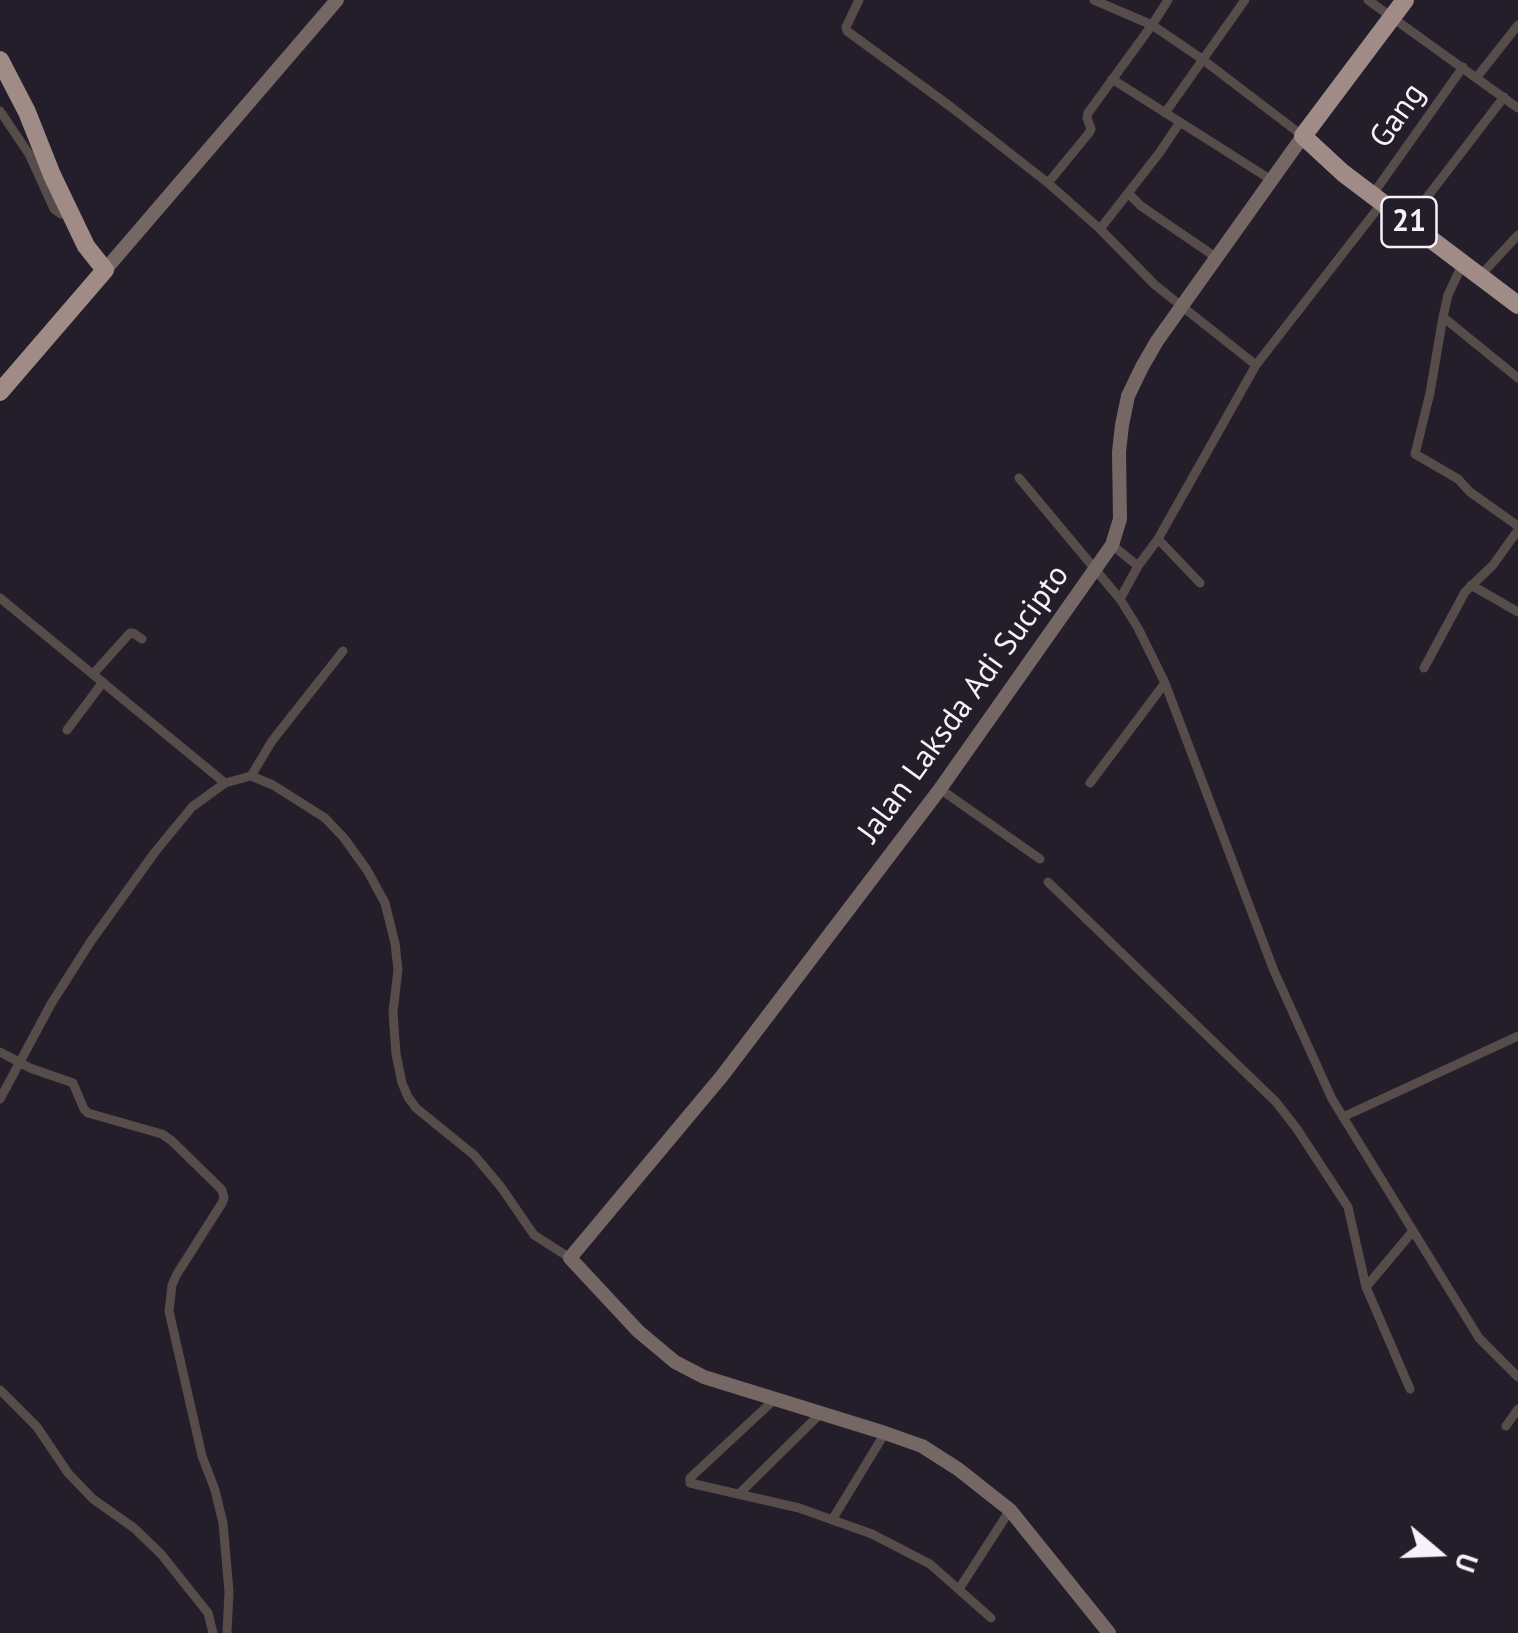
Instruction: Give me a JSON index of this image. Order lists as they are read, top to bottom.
{
  "streets": {
    "highway": ["21"],
    "street": ["Gang", "Jalan Laksda Adi Sucipto"]
  },
  "crossings": [
    ["Gang", "21"],
    ["21", "Jalan Laksda Adi Sucipto"]
  ],
  "north": "right"
}
